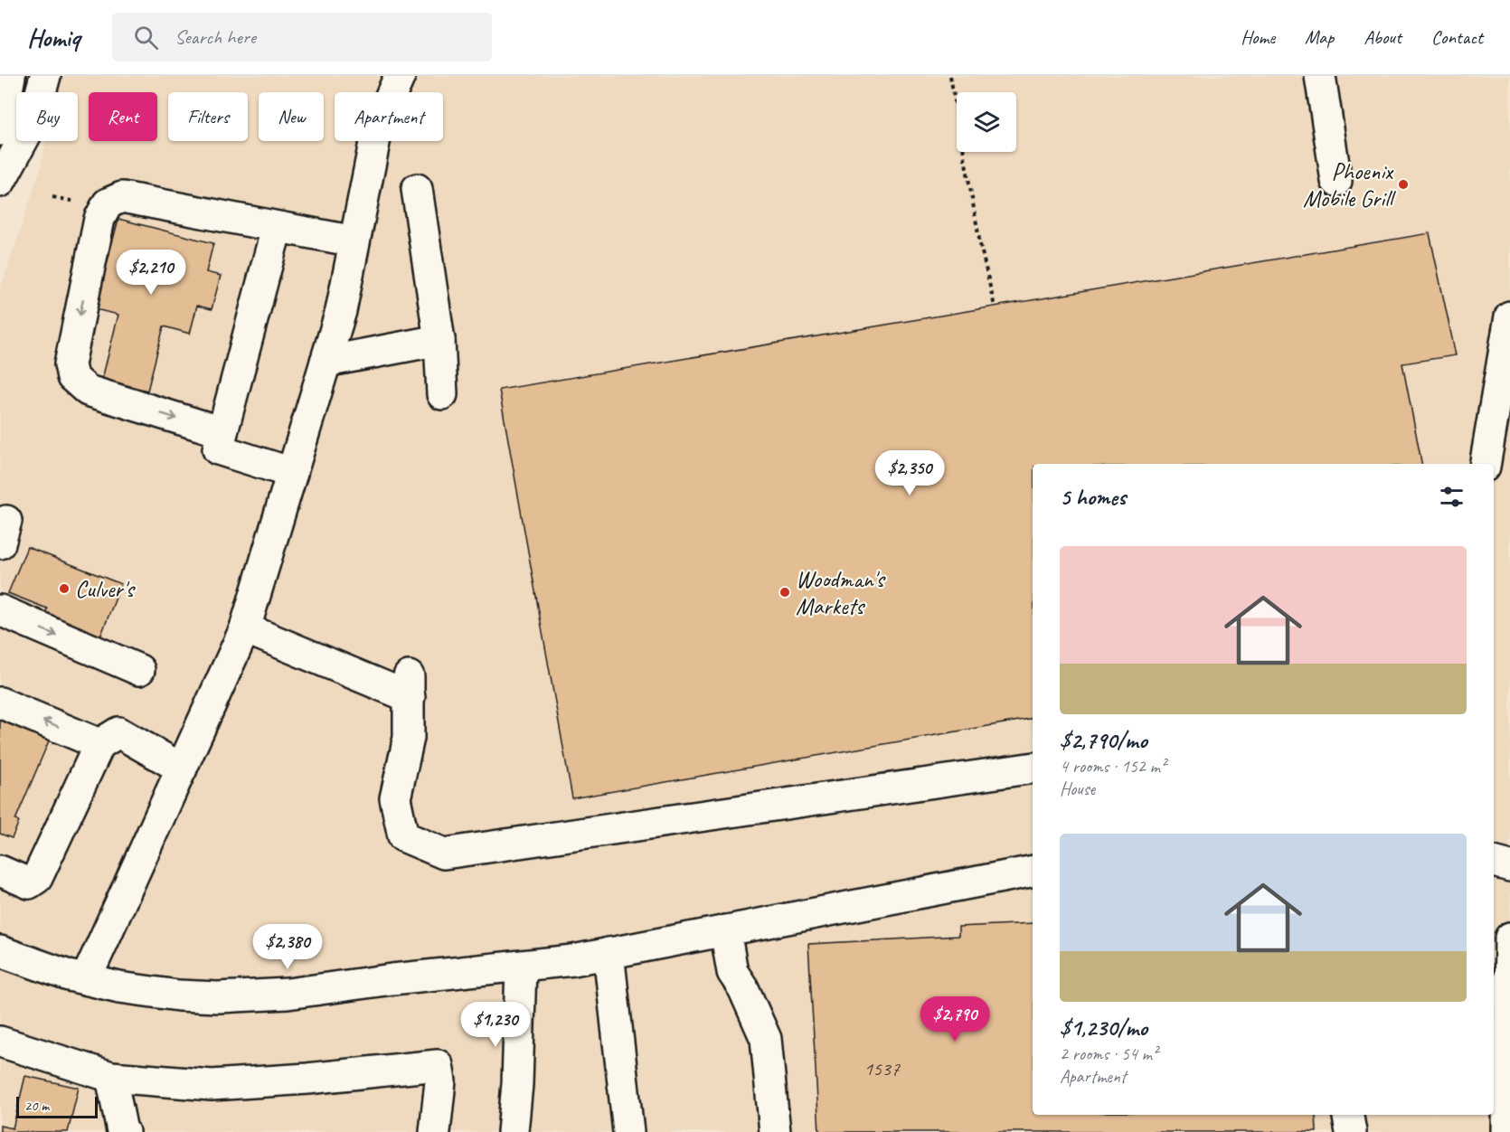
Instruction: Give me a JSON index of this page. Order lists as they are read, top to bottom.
{
  "places": ["Phoenix Mobile Grill", "Culver's", "Woodman's Markets"],
  "house_numbers": ["1537"],
  "scale_bar": "20 m",
  "page": {
    "header": "Homiq",
    "search": "Search here",
    "nav": [
      "Home",
      "Map",
      "About",
      "Contact"
    ],
    "chip": [
      "Buy",
      "Rent",
      "Filters",
      "New",
      "Apartment"
    ],
    "price": [
      "$2,210",
      "$2,350",
      "$2,380",
      "$2,790",
      "$1,230"
    ],
    "heading": "5 homes",
    "list": [
      {
        "name": "$2,790/mo",
        "note": "4 rooms · 152 m² · House"
      },
      {
        "name": "$1,230/mo",
        "note": "2 rooms · 54 m² · Apartment"
      }
    ],
    "scale": "20 m"
  }
}
